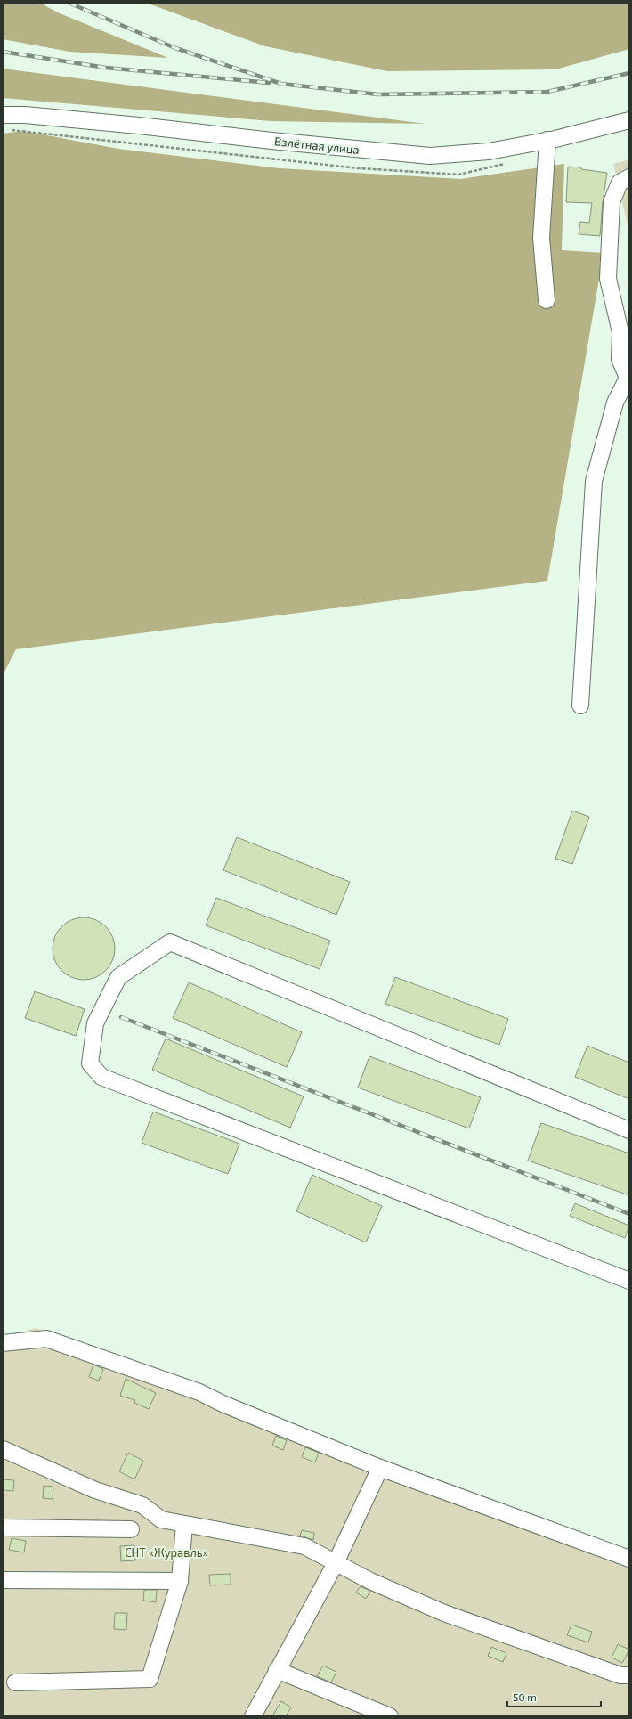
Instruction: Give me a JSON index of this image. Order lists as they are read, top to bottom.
{
  "streets": {
    "street": ["Взлётная улица"]
  },
  "parks": ["СНТ «Журавль»"],
  "scale_bar": "50 m"
}
